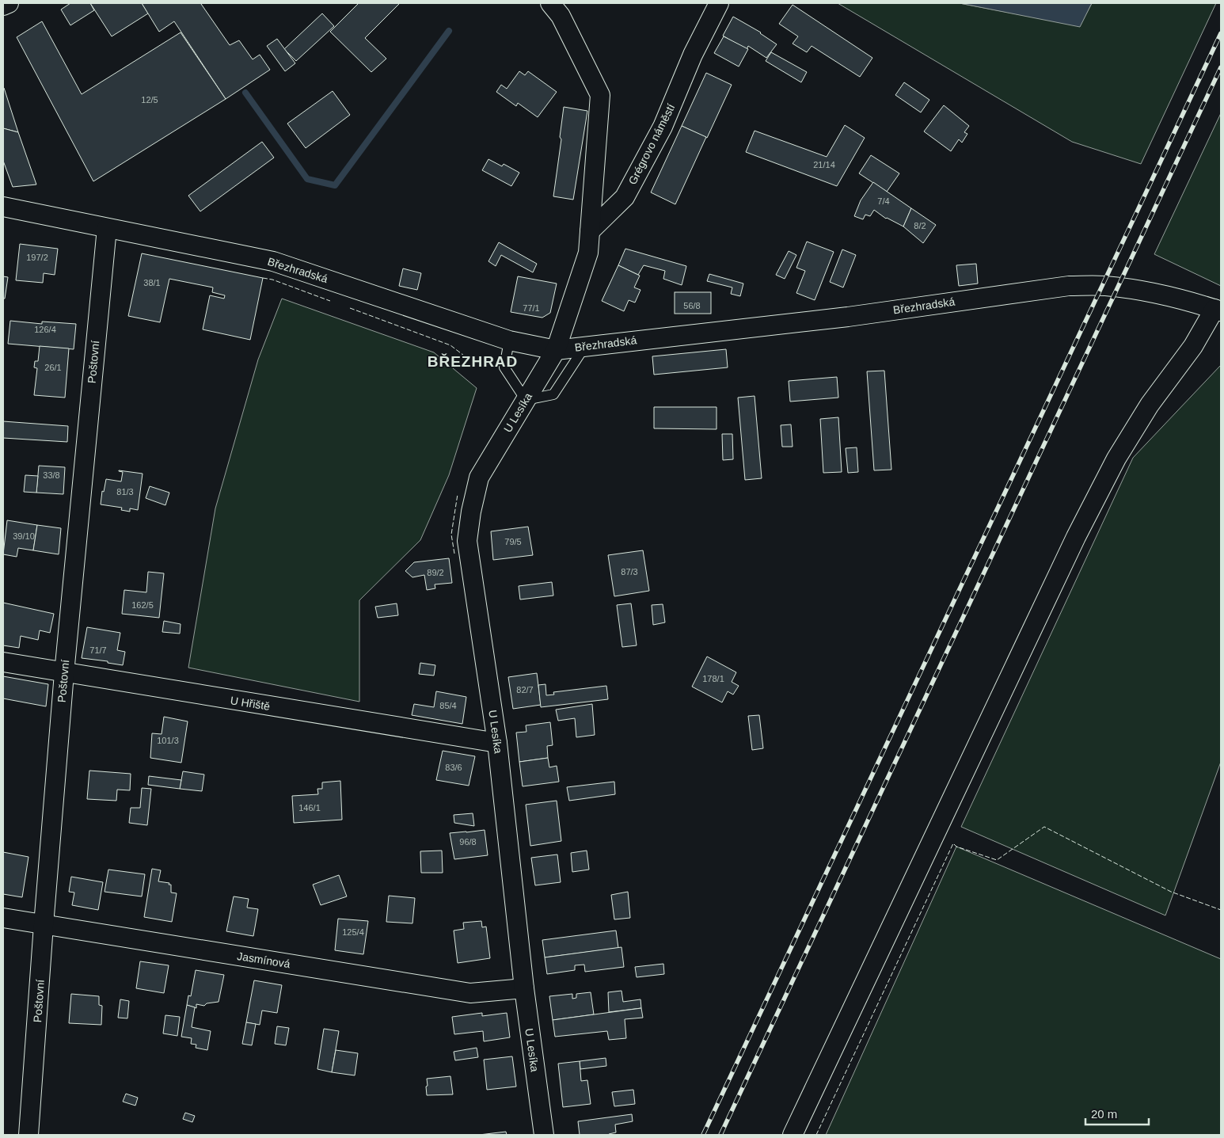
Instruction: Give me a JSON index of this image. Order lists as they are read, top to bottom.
{
  "streets": {
    "street": [
      "Grégrovo náměstí",
      "Březhradská",
      "Poštovní",
      "U Lesíka",
      "U Hřiště",
      "Jasmínová"
    ]
  },
  "crossings": [
    ["Březhradská", "Poštovní"],
    ["Březhradská", "U Lesíka"],
    ["Poštovní", "U Hřiště"],
    ["Poštovní", "Jasmínová"],
    ["U Lesíka", "U Hřiště"],
    ["U Lesíka", "Jasmínová"]
  ],
  "districts": ["BŘEZHRAD"],
  "house_numbers": [
    "12/5",
    "21/14",
    "7/4",
    "8/2",
    "197/2",
    "38/1",
    "56/8",
    "77/1",
    "126/4",
    "26/1",
    "33/8",
    "81/3",
    "39/10",
    "79/5",
    "87/3",
    "89/2",
    "162/5",
    "71/7",
    "178/1",
    "82/7",
    "85/4",
    "101/3",
    "83/6",
    "146/1",
    "96/8",
    "125/4"
  ],
  "scale_bar": "20 m"
}
